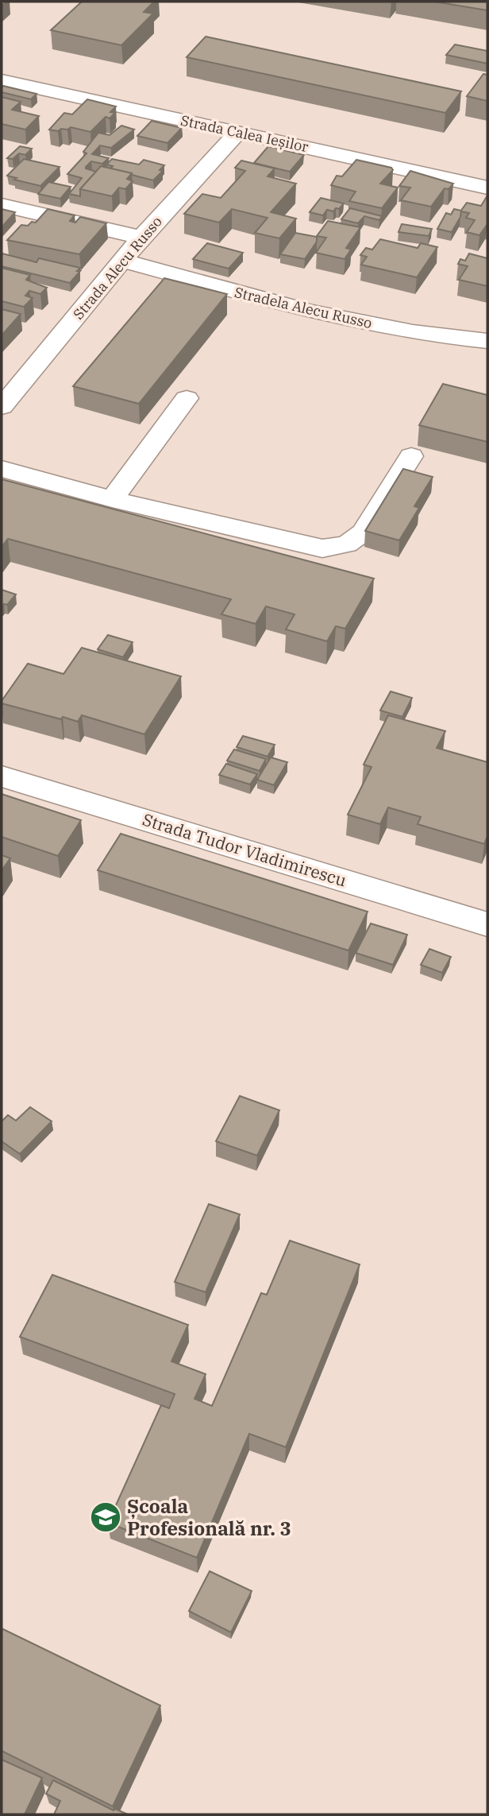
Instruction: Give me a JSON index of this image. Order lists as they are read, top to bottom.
{
  "streets": {
    "street": [
      "Strada Calea Ieșilor",
      "Strada Alecu Russo",
      "Stradela Alecu Russo",
      "Strada Tudor Vladimirescu"
    ]
  },
  "crossings": [
    ["Strada Calea Ieșilor", "Strada Alecu Russo"],
    ["Strada Alecu Russo", "Stradela Alecu Russo"]
  ],
  "places": {
    "school or university": ["Școala Profesională nr. 3"]
  }
}
